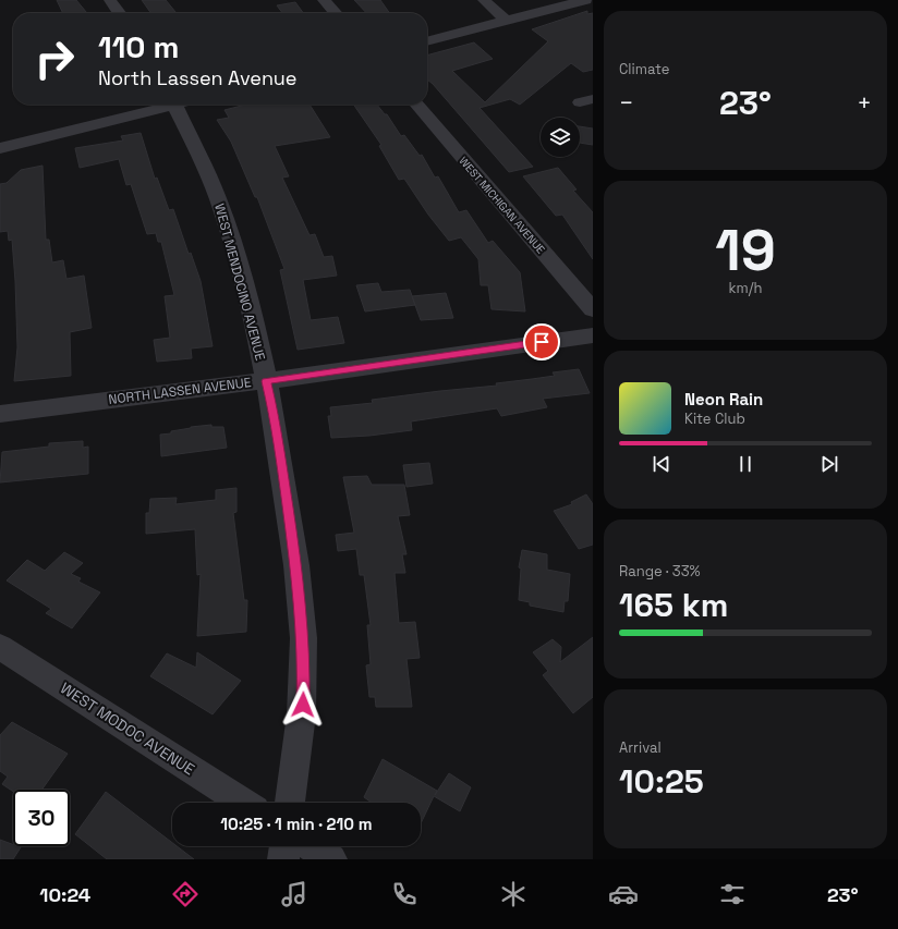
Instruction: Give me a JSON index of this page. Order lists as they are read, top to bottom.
{
  "streets": {
    "street": [
      "WEST MICHIGAN AVENUE",
      "WEST MENDOCINO AVENUE",
      "NORTH LASSEN AVENUE",
      "WEST MODOC AVENUE"
    ]
  },
  "crossings": [
    ["WEST MENDOCINO AVENUE", "NORTH LASSEN AVENUE"]
  ],
  "page": {
    "tile": [
      "Climate",
      ["19", "km/h"],
      ["Range · 33%", "165 km"],
      ["Arrival", "10:25"]
    ],
    "turn": ["110 m", "North Lassen Avenue"],
    "heat": ["−", "23°", "+"],
    "song": ["Neon Rain", "Kite Club"],
    "limit": "30",
    "trip": "10:25 · 1 min · 210 m",
    "tabs": ["10:24", "23°"]
  }
}
